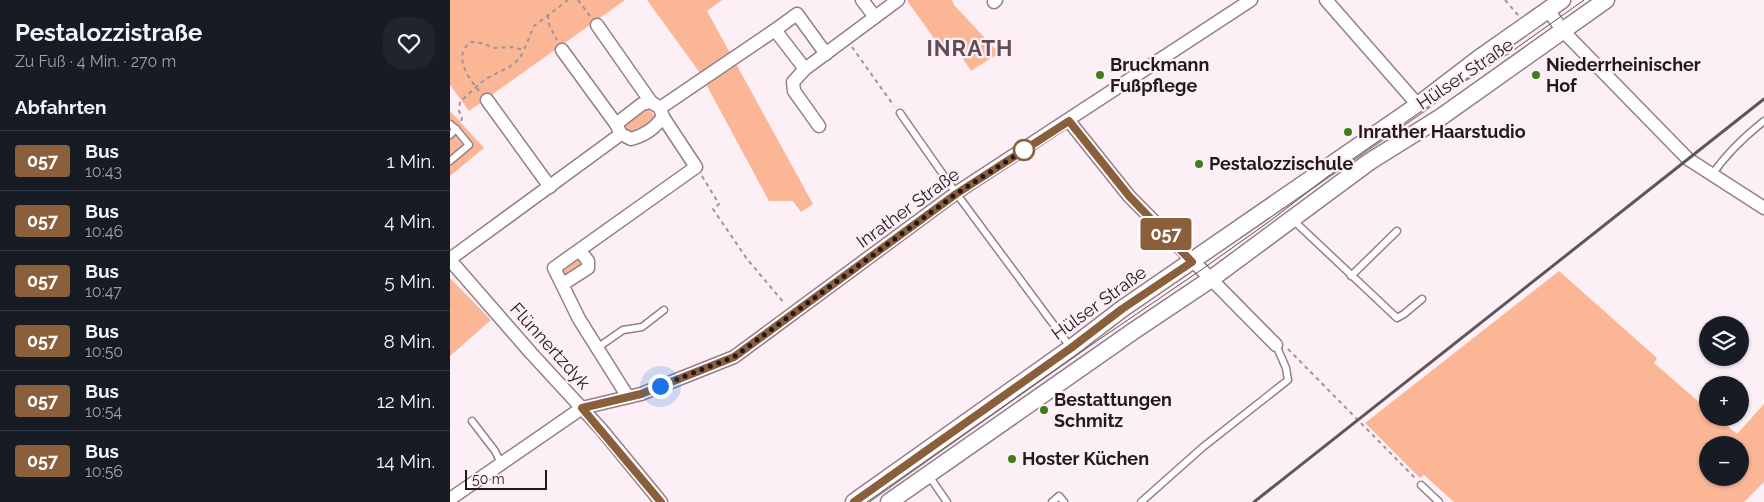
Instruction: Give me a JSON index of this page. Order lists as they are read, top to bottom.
{
  "streets": {
    "street": ["Hülser Straße", "Inrather Straße", "Flünnertzdyk"]
  },
  "crossings": [
    ["Inrather Straße", "Flünnertzdyk"]
  ],
  "districts": ["INRATH"],
  "places": [
    "Bruckmann Fußpflege",
    "Niederrheinischer Hof",
    "Inrather Haarstudio",
    "Pestalozzischule",
    "Bestattungen Schmitz",
    "Hoster Küchen"
  ],
  "lines": ["bus line 057"],
  "scale_bar": "50 m",
  "page": {
    "heading": [
      ["Pestalozzistraße", "Zu Fuß · 4 Min. · 270 m"],
      "Abfahrten"
    ],
    "on_map": "057",
    "list": [
      {
        "mark": "057",
        "name": "Bus",
        "note": "10:43",
        "value": "1 Min."
      },
      {
        "mark": "057",
        "name": "Bus",
        "note": "10:46",
        "value": "4 Min."
      },
      {
        "mark": "057",
        "name": "Bus",
        "note": "10:47",
        "value": "5 Min."
      },
      {
        "mark": "057",
        "name": "Bus",
        "note": "10:50",
        "value": "8 Min."
      },
      {
        "mark": "057",
        "name": "Bus",
        "note": "10:54",
        "value": "12 Min."
      },
      {
        "mark": "057",
        "name": "Bus",
        "note": "10:56",
        "value": "14 Min."
      }
    ],
    "map_buttons": ["+", "−"],
    "scale": "50 m"
  }
}
